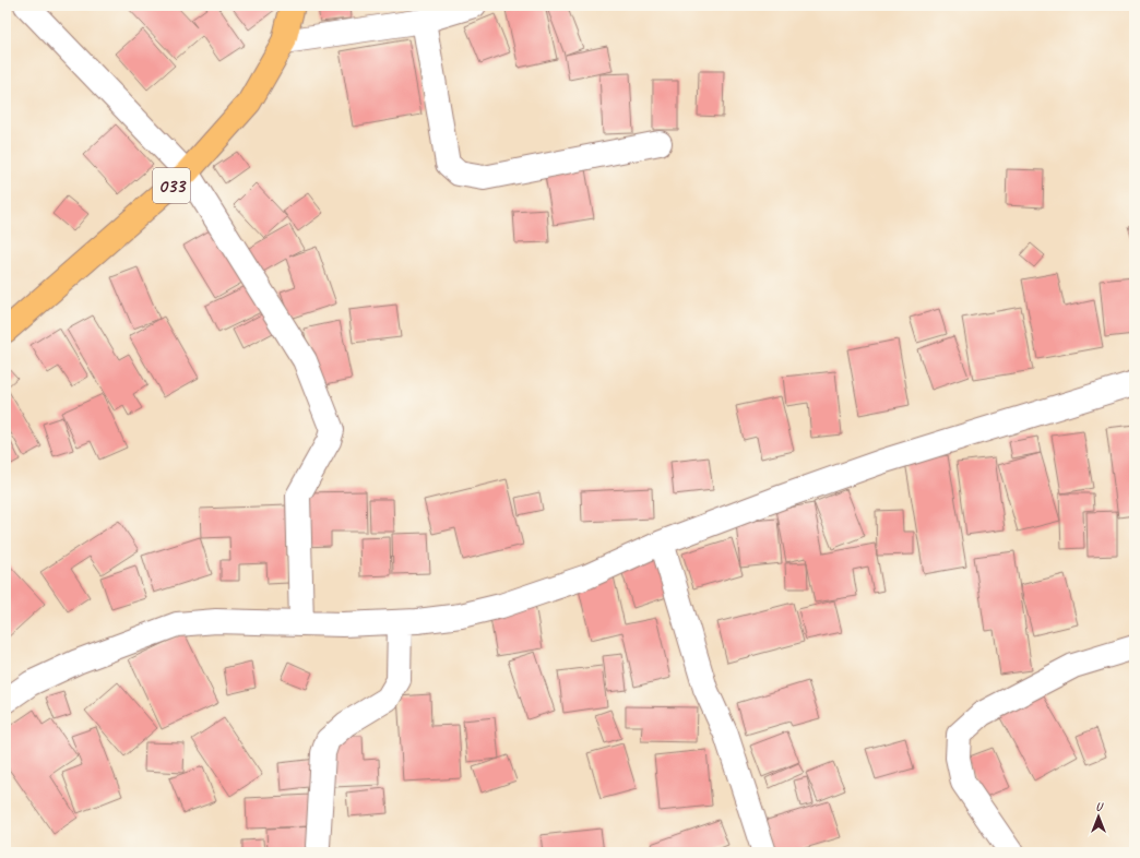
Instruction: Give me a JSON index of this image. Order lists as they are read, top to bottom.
{
  "streets": {
    "main road": ["033"]
  },
  "north": "top"
}
